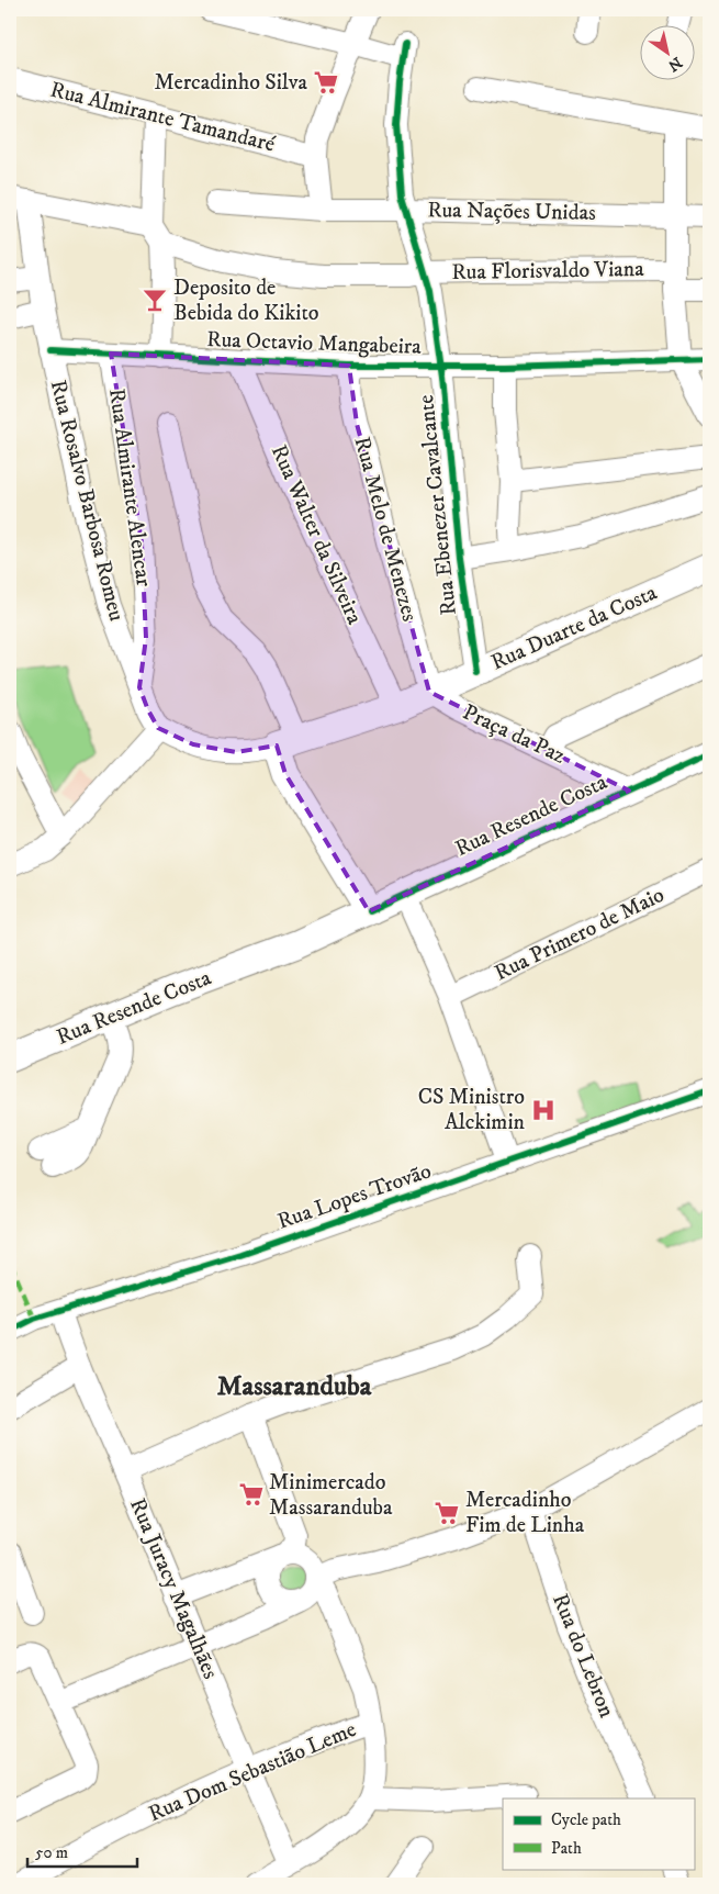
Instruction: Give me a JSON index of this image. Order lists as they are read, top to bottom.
{
  "streets": {
    "main road": ["Rua Duarte da Costa", "Rua Resende Costa"],
    "street": [
      "Rua Almirante Tamandaré",
      "Rua Nações Unidas",
      "Rua Florisvaldo Viana",
      "Rua Octavio Mangabeira",
      "Rua Almirante Alencar",
      "Rua Rosalvo Barbosa Romeu",
      "Rua Ebenezer Cavalcante",
      "Rua Melo de Menezes",
      "Rua Walter da Silveira",
      "Praça da Paz",
      "Rua Primero de Maio",
      "Rua Lopes Trovão",
      "Rua Juracy Magalhães",
      "Rua do Lebron",
      "Rua Dom Sebastião Leme"
    ]
  },
  "crossings": [
    ["Rua Nações Unidas", "Rua Ebenezer Cavalcante"],
    ["Rua Florisvaldo Viana", "Rua Rosalvo Barbosa Romeu"],
    ["Rua Florisvaldo Viana", "Rua Ebenezer Cavalcante"],
    ["Rua Octavio Mangabeira", "Rua Almirante Alencar"],
    ["Rua Octavio Mangabeira", "Rua Rosalvo Barbosa Romeu"],
    ["Rua Octavio Mangabeira", "Rua Ebenezer Cavalcante"],
    ["Rua Octavio Mangabeira", "Rua Melo de Menezes"],
    ["Rua Octavio Mangabeira", "Rua Walter da Silveira"],
    ["Rua Almirante Alencar", "Rua Rosalvo Barbosa Romeu"],
    ["Rua Rosalvo Barbosa Romeu", "Rua Duarte da Costa"],
    ["Rua Ebenezer Cavalcante", "Rua Duarte da Costa"],
    ["Rua Melo de Menezes", "Rua Duarte da Costa"],
    ["Rua Melo de Menezes", "Praça da Paz"],
    ["Rua Walter da Silveira", "Rua Duarte da Costa"],
    ["Rua Duarte da Costa", "Praça da Paz"],
    ["Praça da Paz", "Rua Resende Costa"],
    ["Rua Lopes Trovão", "Rua Juracy Magalhães"],
    ["Rua Juracy Magalhães", "Rua Dom Sebastião Leme"]
  ],
  "districts": ["Massaranduba"],
  "places": {
    "supermarket": ["Mercadinho Silva", "Minimercado Massaranduba", "Mercadinho Fim de Linha"],
    "bar": ["Deposito de Bebida do Kikito"],
    "hospital": ["CS Ministro Alckimin"]
  },
  "legend": ["Cycle path", "Path"],
  "scale_bar": "50 m",
  "north": "bottom right"
}
